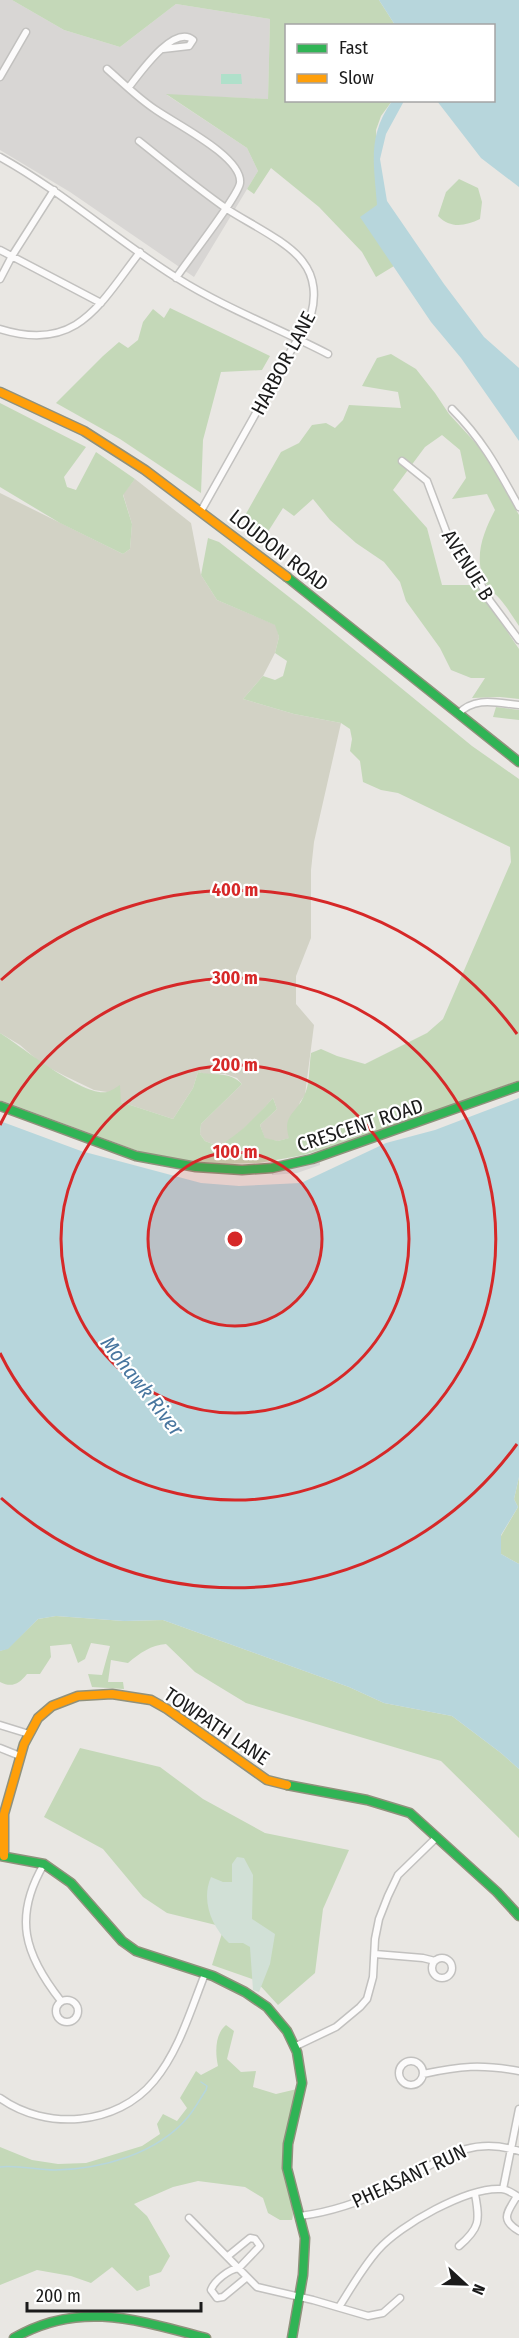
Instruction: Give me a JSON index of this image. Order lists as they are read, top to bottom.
{
  "streets": {
    "street": [
      "HARBOR LANE",
      "LOUDON ROAD",
      "AVENUE B",
      "CRESCENT ROAD",
      "TOWPATH LANE",
      "PHEASANT RUN"
    ]
  },
  "crossings": [
    ["HARBOR LANE", "LOUDON ROAD"]
  ],
  "water": ["Mohawk River"],
  "legend": ["Fast", "Slow"],
  "scale_bar": "200 m",
  "north": "right",
  "rings": [
    "400 m",
    "300 m",
    "200 m",
    "100 m"
  ]
}
